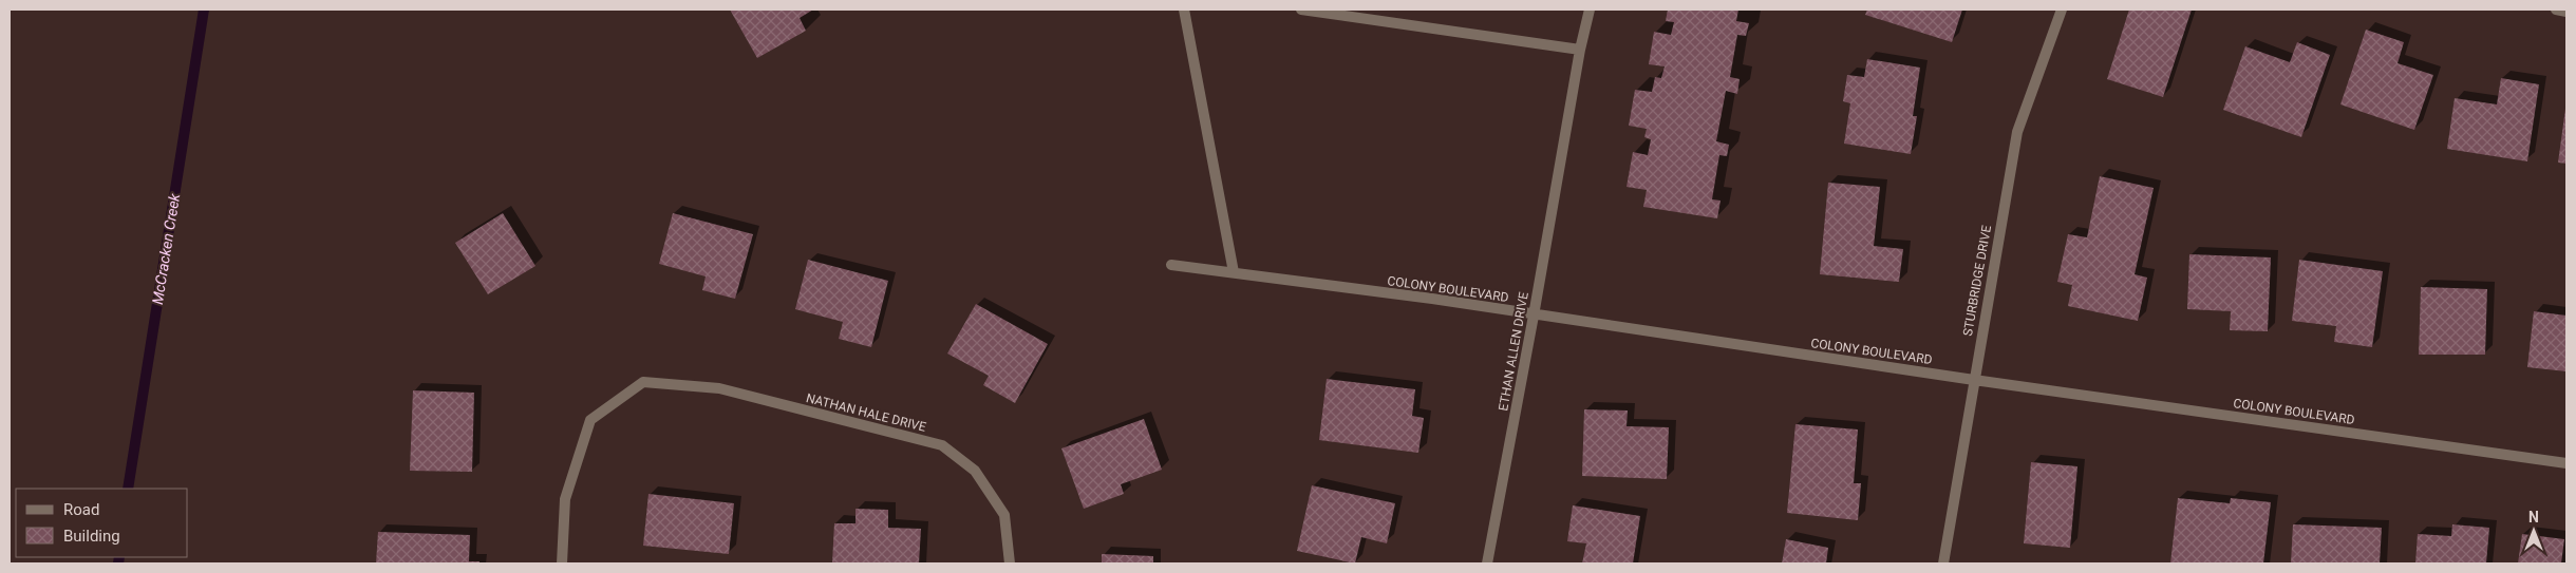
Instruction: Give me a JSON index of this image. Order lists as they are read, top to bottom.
{
  "streets": {
    "street": [
      "STURBRIDGE DRIVE",
      "COLONY BOULEVARD",
      "ETHAN ALLEN DRIVE",
      "NATHAN HALE DRIVE"
    ]
  },
  "crossings": [
    ["STURBRIDGE DRIVE", "COLONY BOULEVARD"],
    ["COLONY BOULEVARD", "ETHAN ALLEN DRIVE"]
  ],
  "water": ["McCracken Creek"],
  "legend": ["Road", "Building"],
  "north": "top"
}
